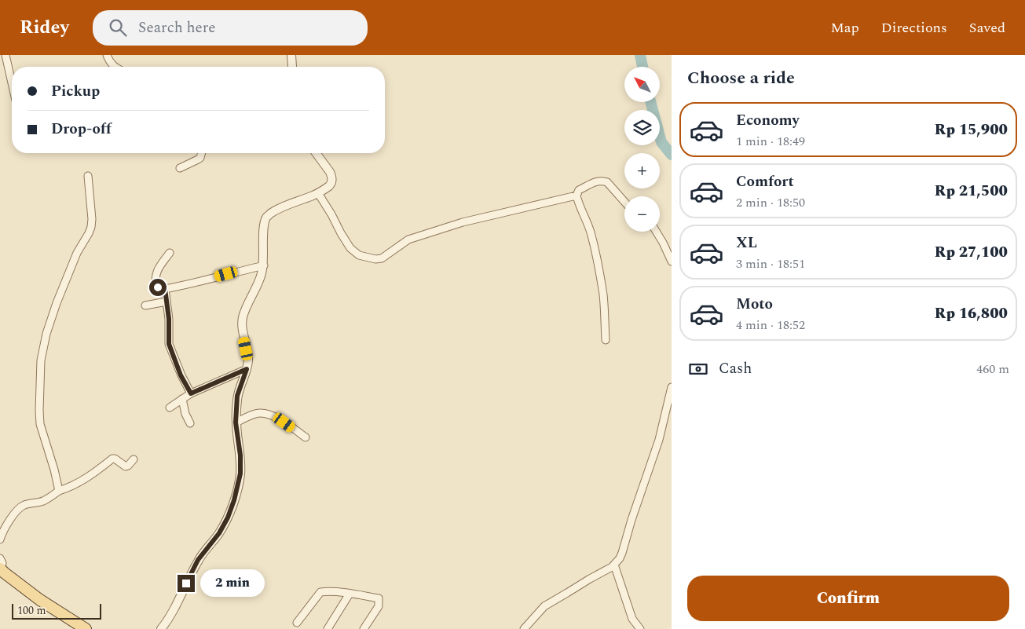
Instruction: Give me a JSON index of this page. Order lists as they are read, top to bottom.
{
  "scale_bar": "100 m",
  "north": "top left",
  "page": {
    "header": "Ridey",
    "search": "Search here",
    "nav": ["Map", "Directions", "Saved"],
    "heading": "Choose a ride",
    "map_buttons": ["+", "−"],
    "banner": ["Pickup", "Drop-off"],
    "list": [
      {
        "name": "Economy",
        "note": "1 min · 18:49",
        "value": "Rp 15,900"
      },
      {
        "name": "Comfort",
        "note": "2 min · 18:50",
        "value": "Rp 21,500"
      },
      {
        "name": "XL",
        "note": "3 min · 18:51",
        "value": "Rp 27,100"
      },
      {
        "name": "Moto",
        "note": "4 min · 18:52",
        "value": "Rp 16,800"
      }
    ],
    "pay": ["Cash", "460 m"],
    "buttons": "Confirm",
    "bubble": "2 min",
    "scale": "100 m"
  }
}
